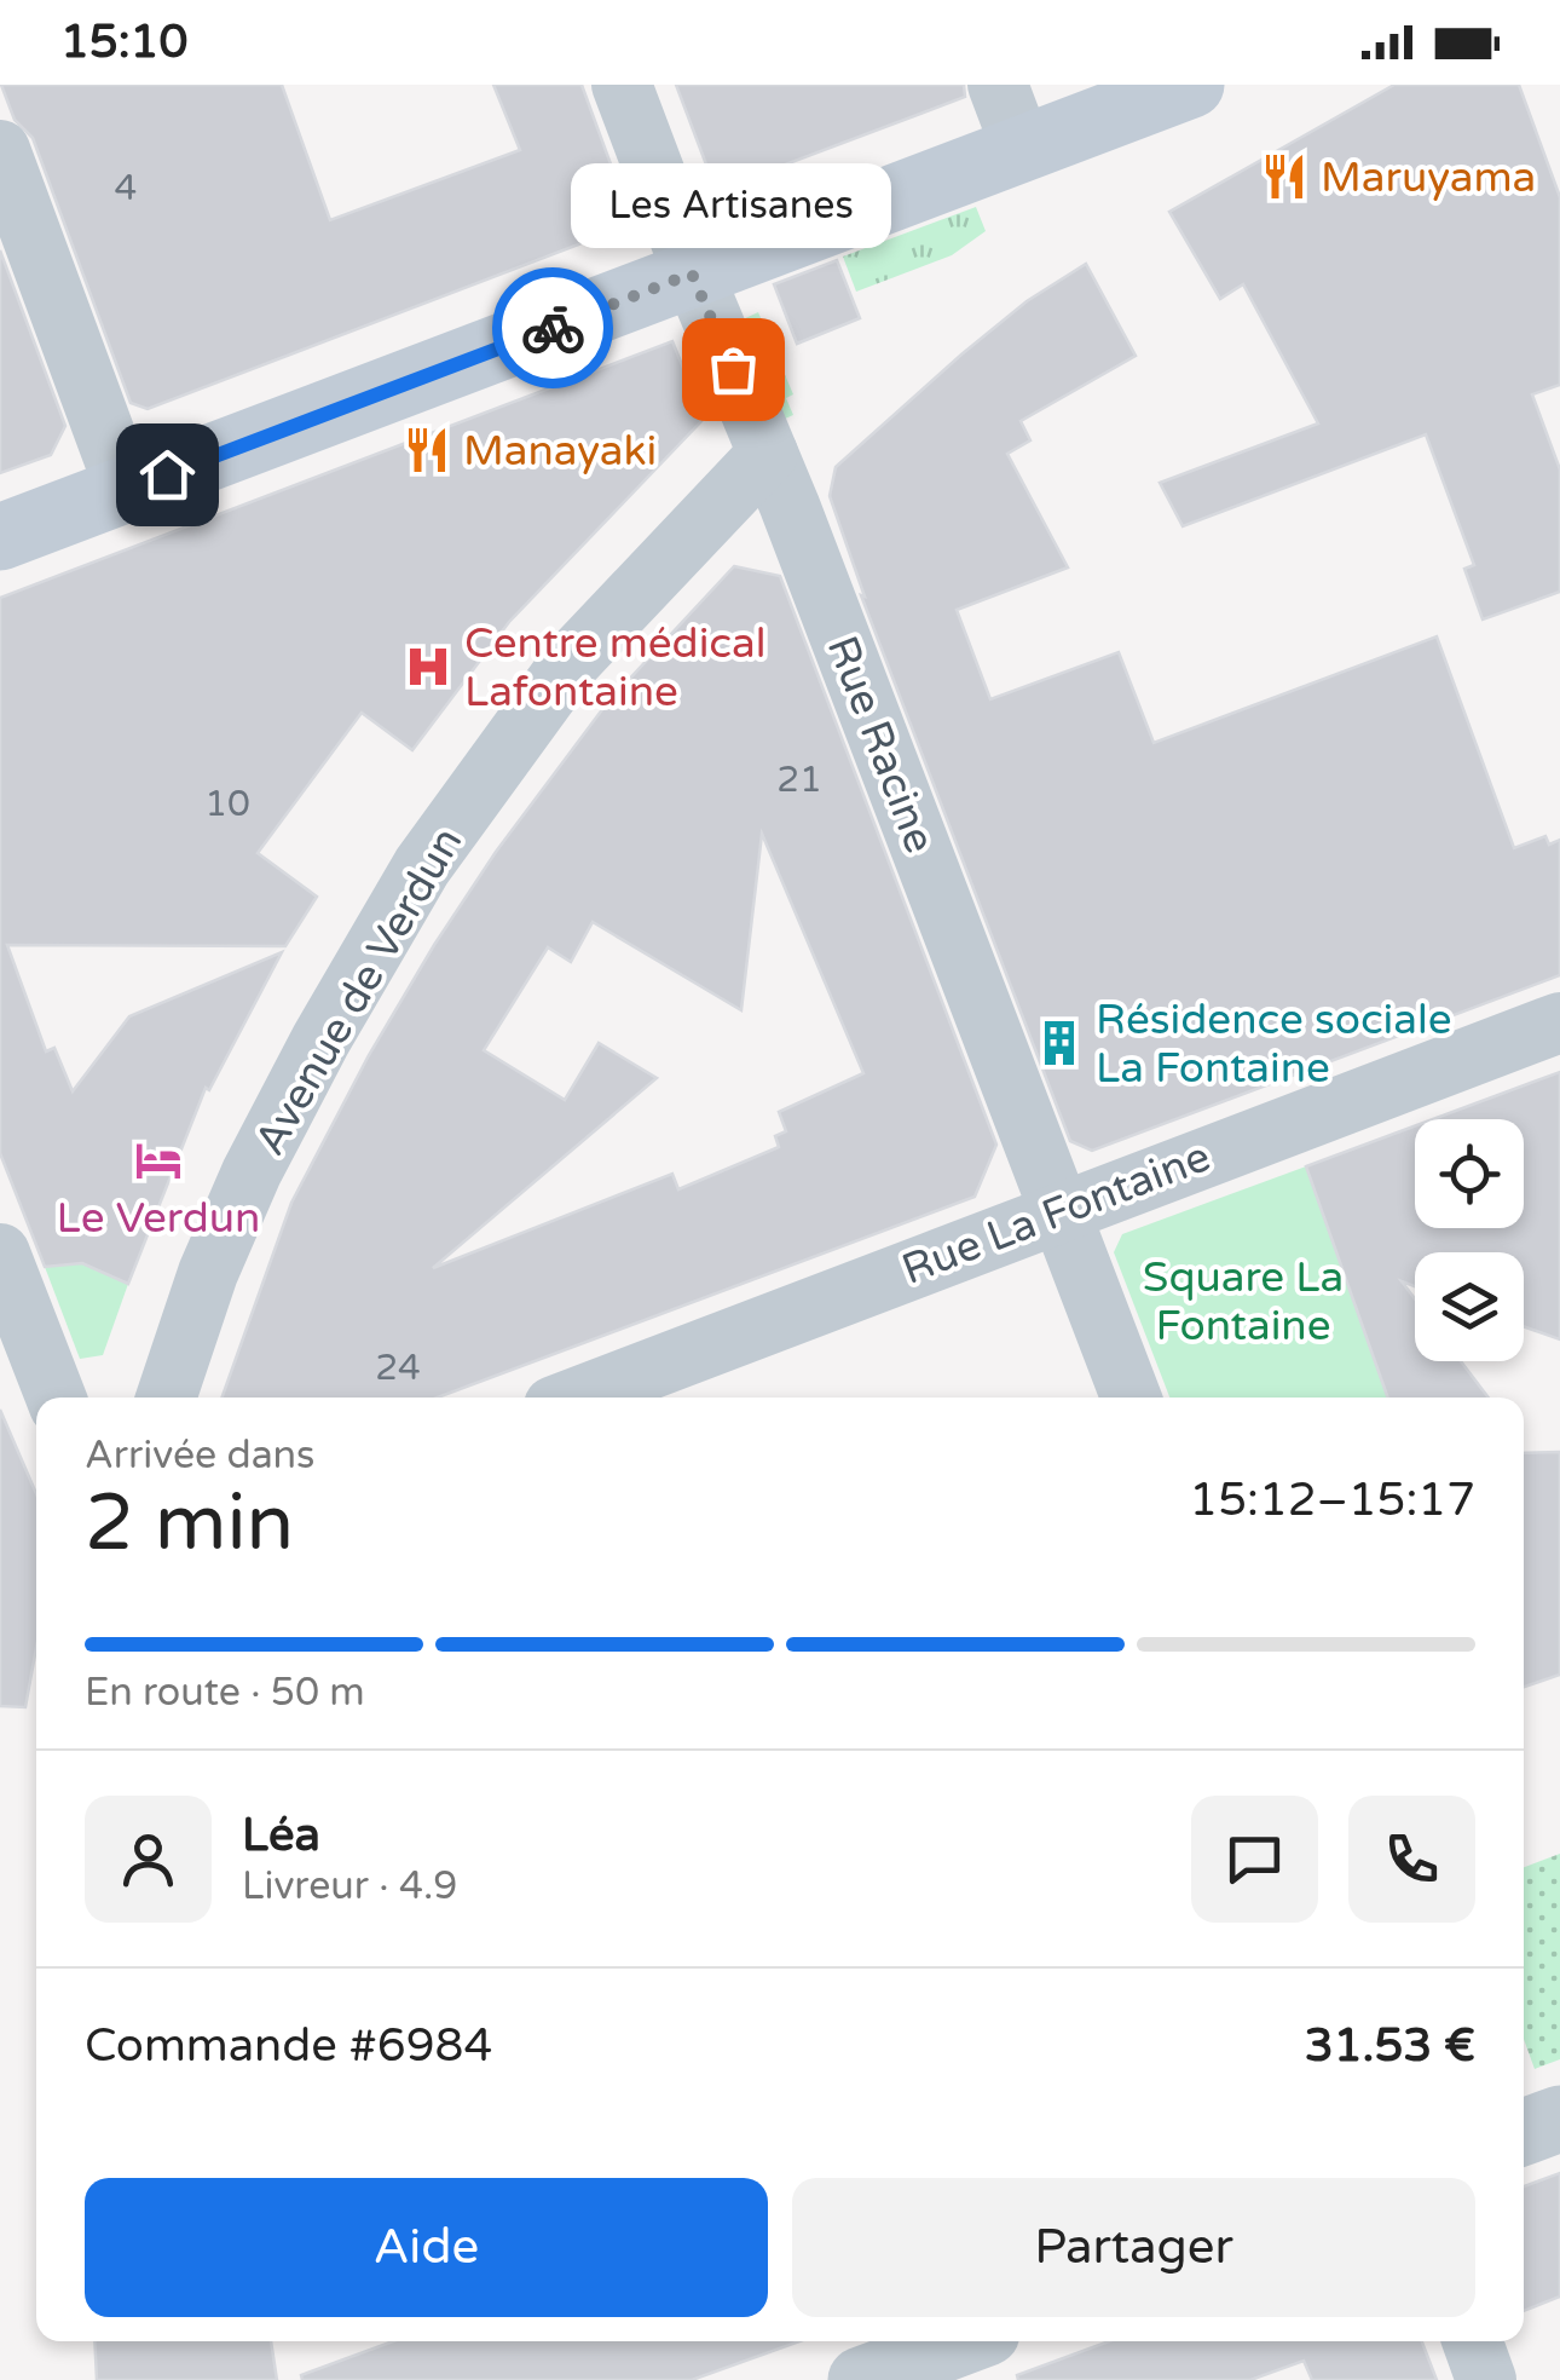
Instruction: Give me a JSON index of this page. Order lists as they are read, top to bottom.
{
  "streets": {
    "street": ["Rue Racine", "Avenue de Verdun", "Rue La Fontaine"]
  },
  "crossings": [
    ["Rue Racine", "Avenue de Verdun"],
    ["Rue Racine", "Rue La Fontaine"]
  ],
  "parks": ["Square La Fontaine"],
  "places": {
    "restaurant": ["Maruyama", "Manayaki"],
    "other": ["Les Artisanes"],
    "hospital": ["Centre médical Lafontaine"],
    "building": ["Résidence sociale La Fontaine"],
    "hotel": ["Le Verdun"]
  },
  "house_numbers": [
    "4",
    "21",
    "10",
    "24"
  ],
  "page": {
    "status": "15:10",
    "bubble": "Les Artisanes",
    "heading": ["2 min", "Arrivée dans", "15:12–15:17"],
    "panel": [
      "Léa",
      "Livreur · 4.9",
      "Commande #6984",
      "31.53 €"
    ],
    "bar": "En route · 50 m",
    "buttons": ["Aide", "Partager"]
  }
}
